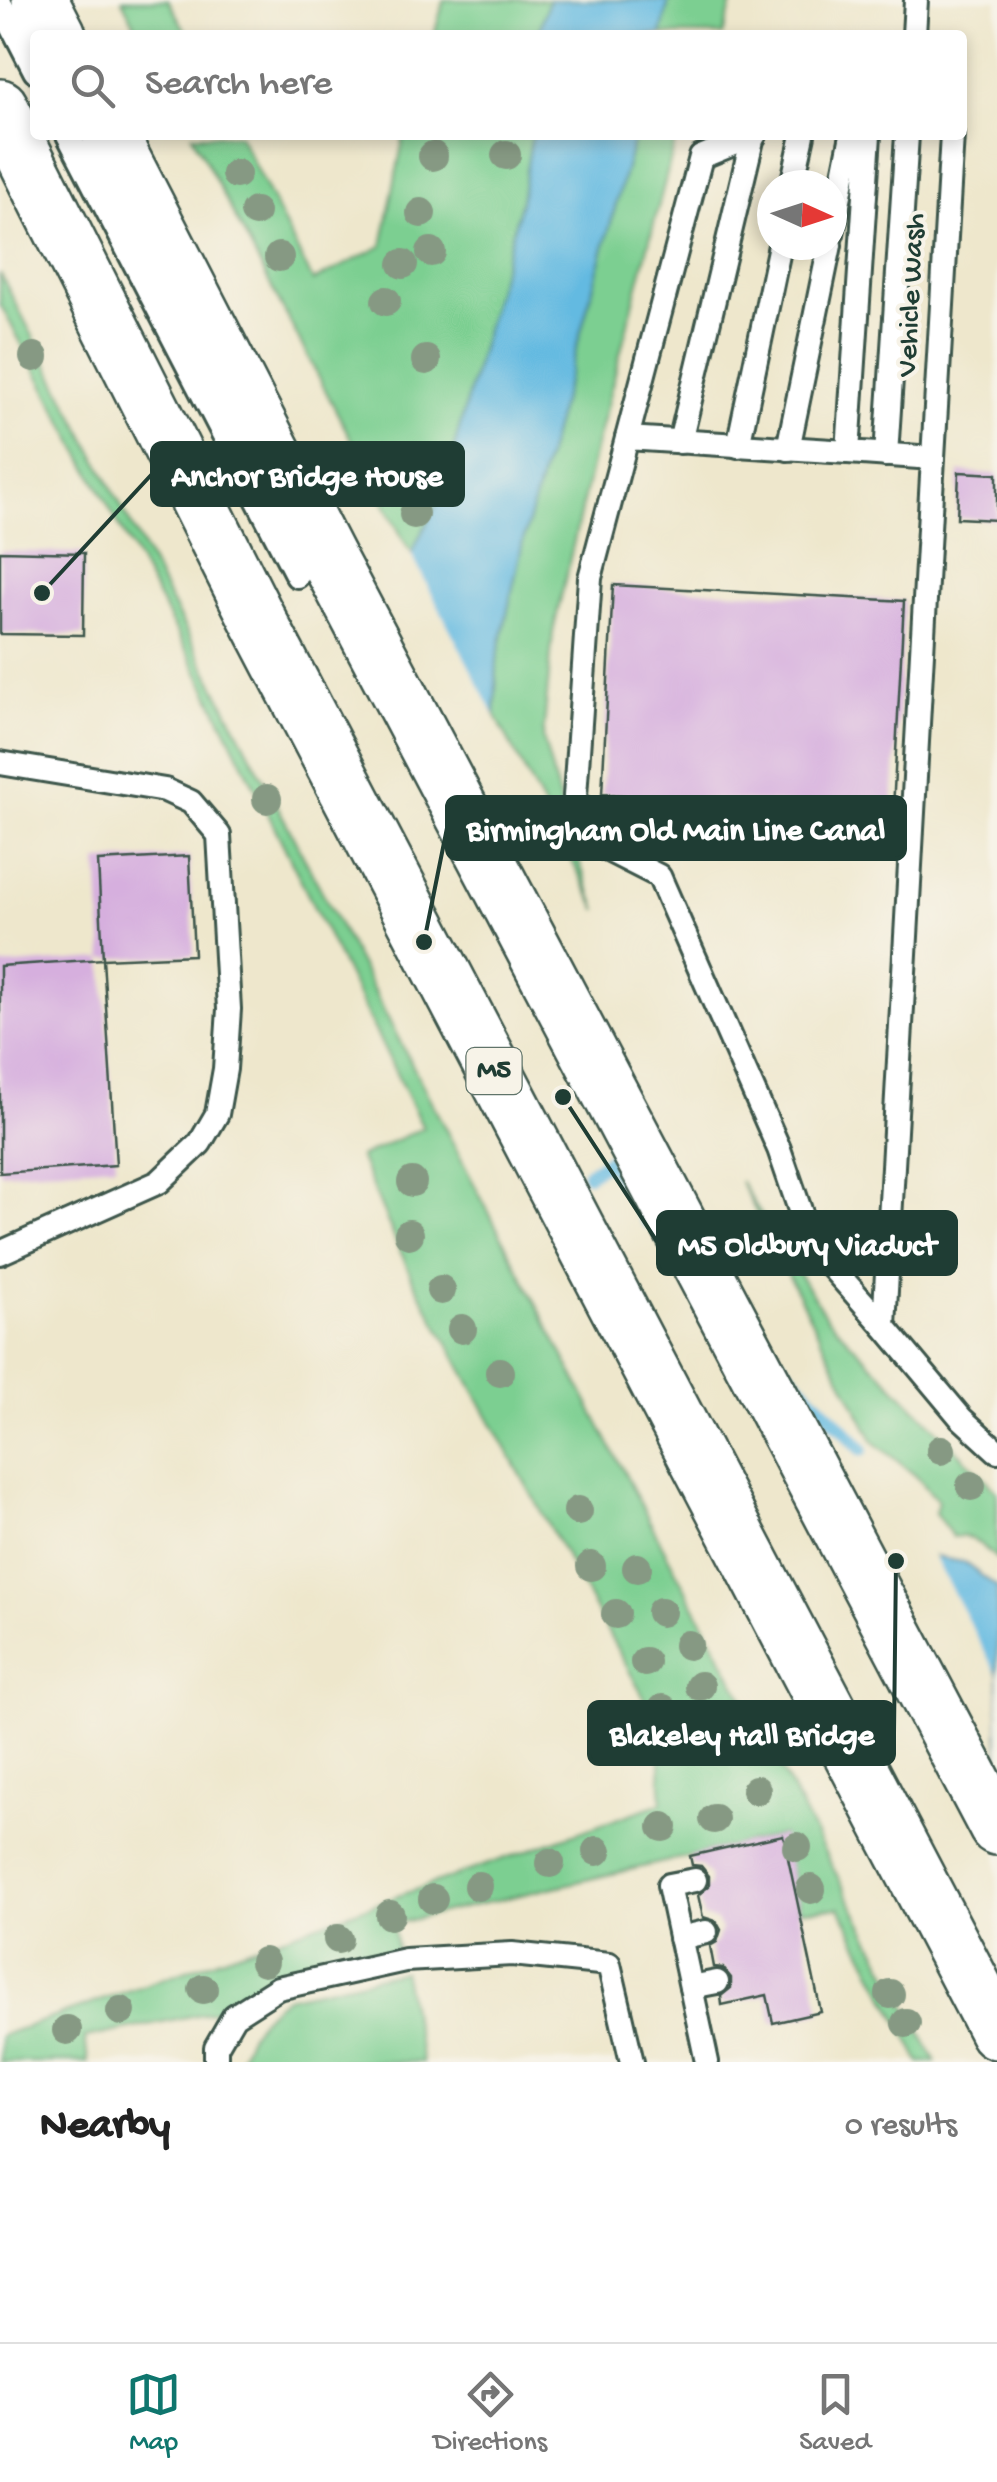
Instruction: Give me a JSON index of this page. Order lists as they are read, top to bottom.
{
  "streets": {
    "highway": ["M5"],
    "lane": ["Vehicle Wash"]
  },
  "places": [
    "Anchor Bridge House",
    "Birmingham Old Main Line Canal",
    "M5 Oldbury Viaduct",
    "Blakeley Hall Bridge"
  ],
  "north": "right",
  "page": {
    "search": "Search here",
    "heading": ["Nearby", "0 results"],
    "nav": ["Map", "Directions", "Saved"]
  }
}
